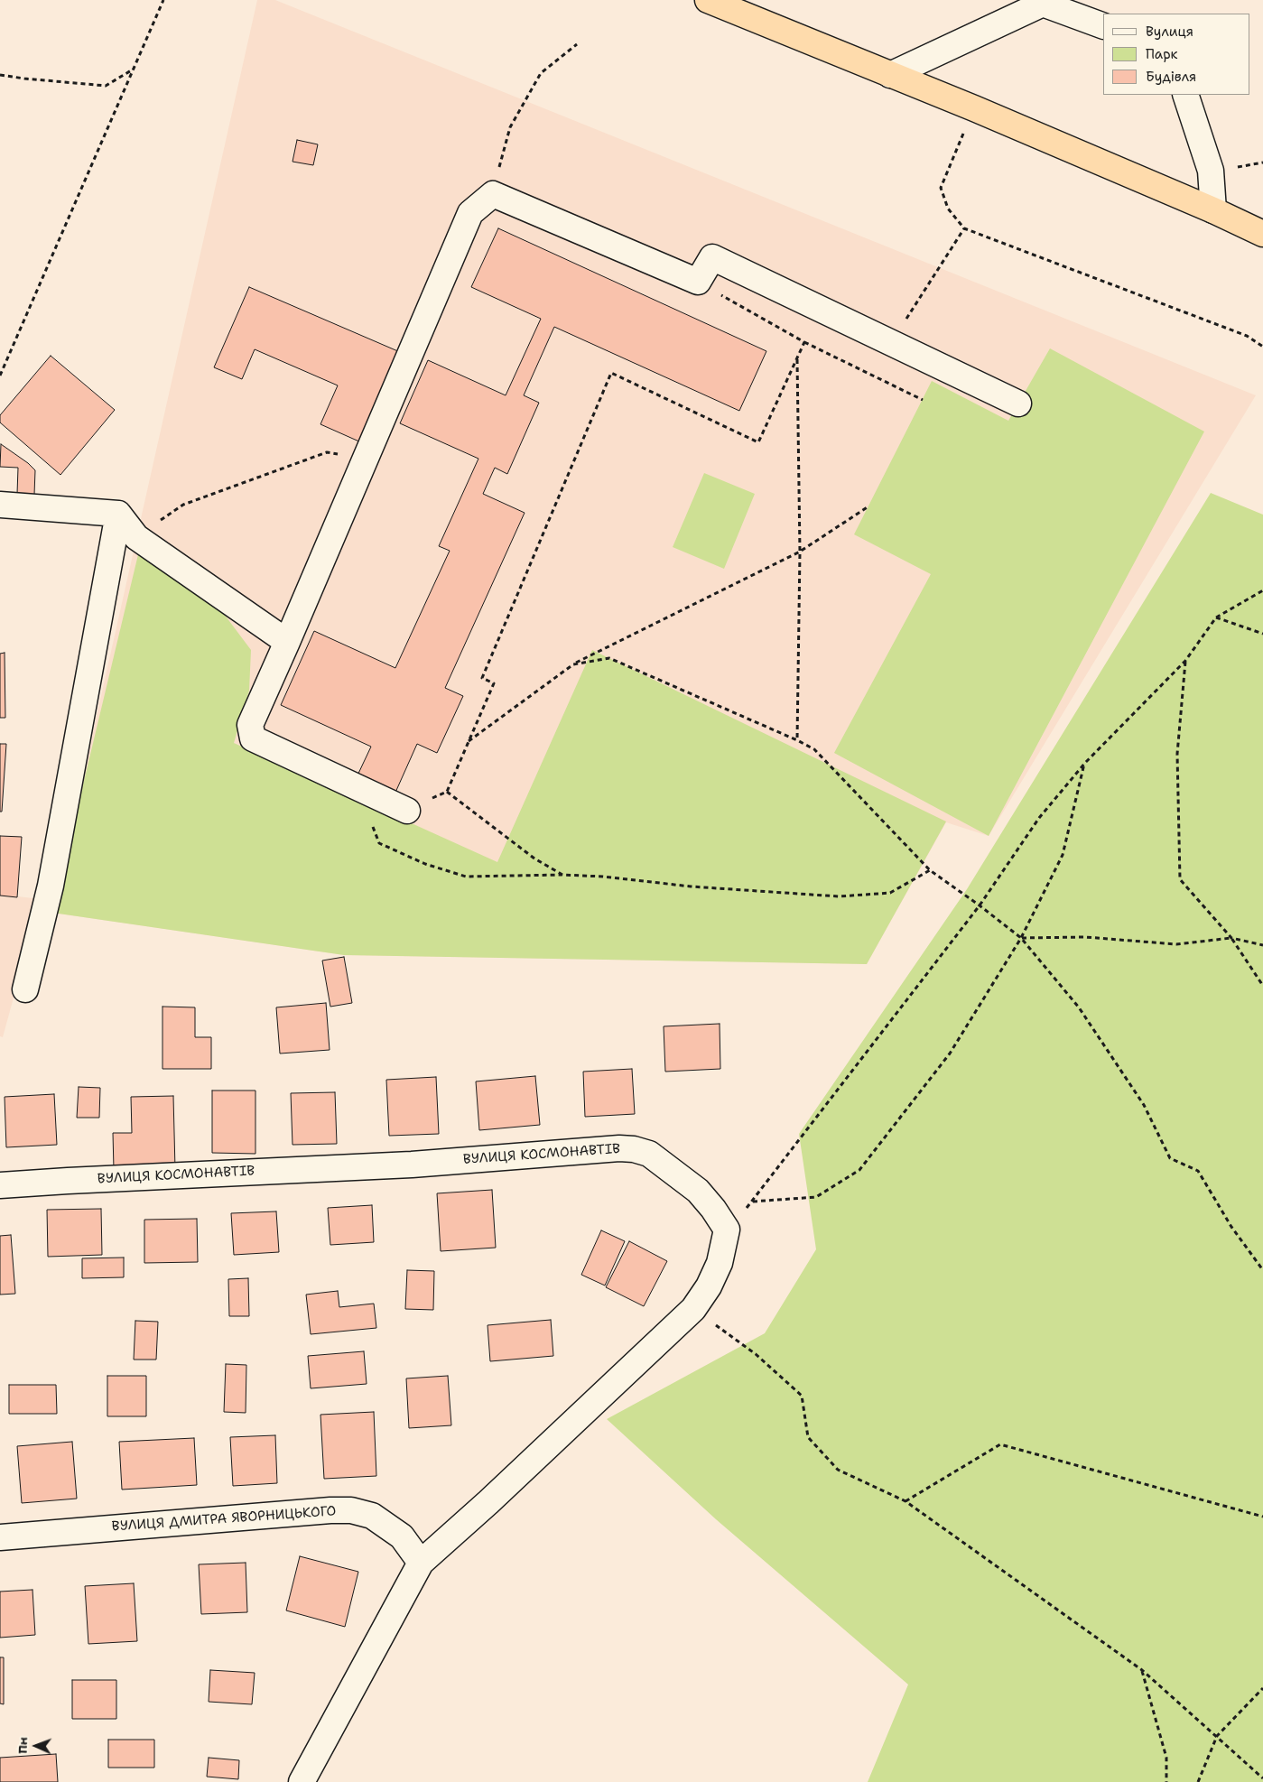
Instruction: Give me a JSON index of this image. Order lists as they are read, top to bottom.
{
  "streets": {
    "street": ["ВУЛИЦЯ КОСМОНАВТІВ", "ВУЛИЦЯ ДМИТРА ЯВОРНИЦЬКОГО"]
  },
  "legend": ["Вулиця", "Парк", "Будівля"],
  "north": "left"
}
